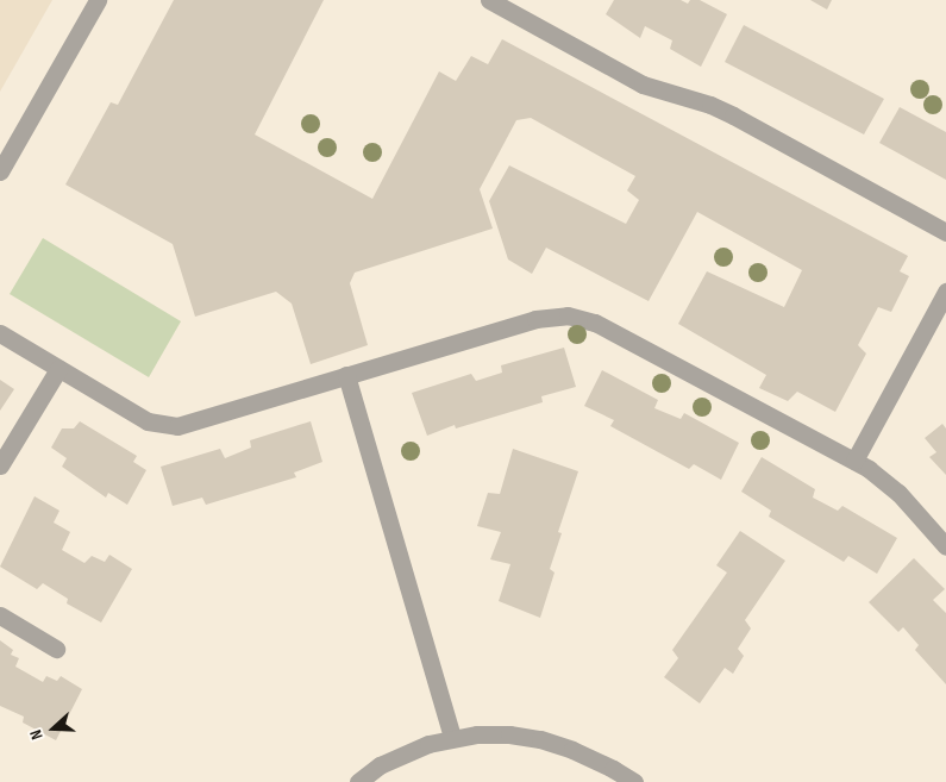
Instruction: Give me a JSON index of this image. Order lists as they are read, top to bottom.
{
  "north": "left"
}
